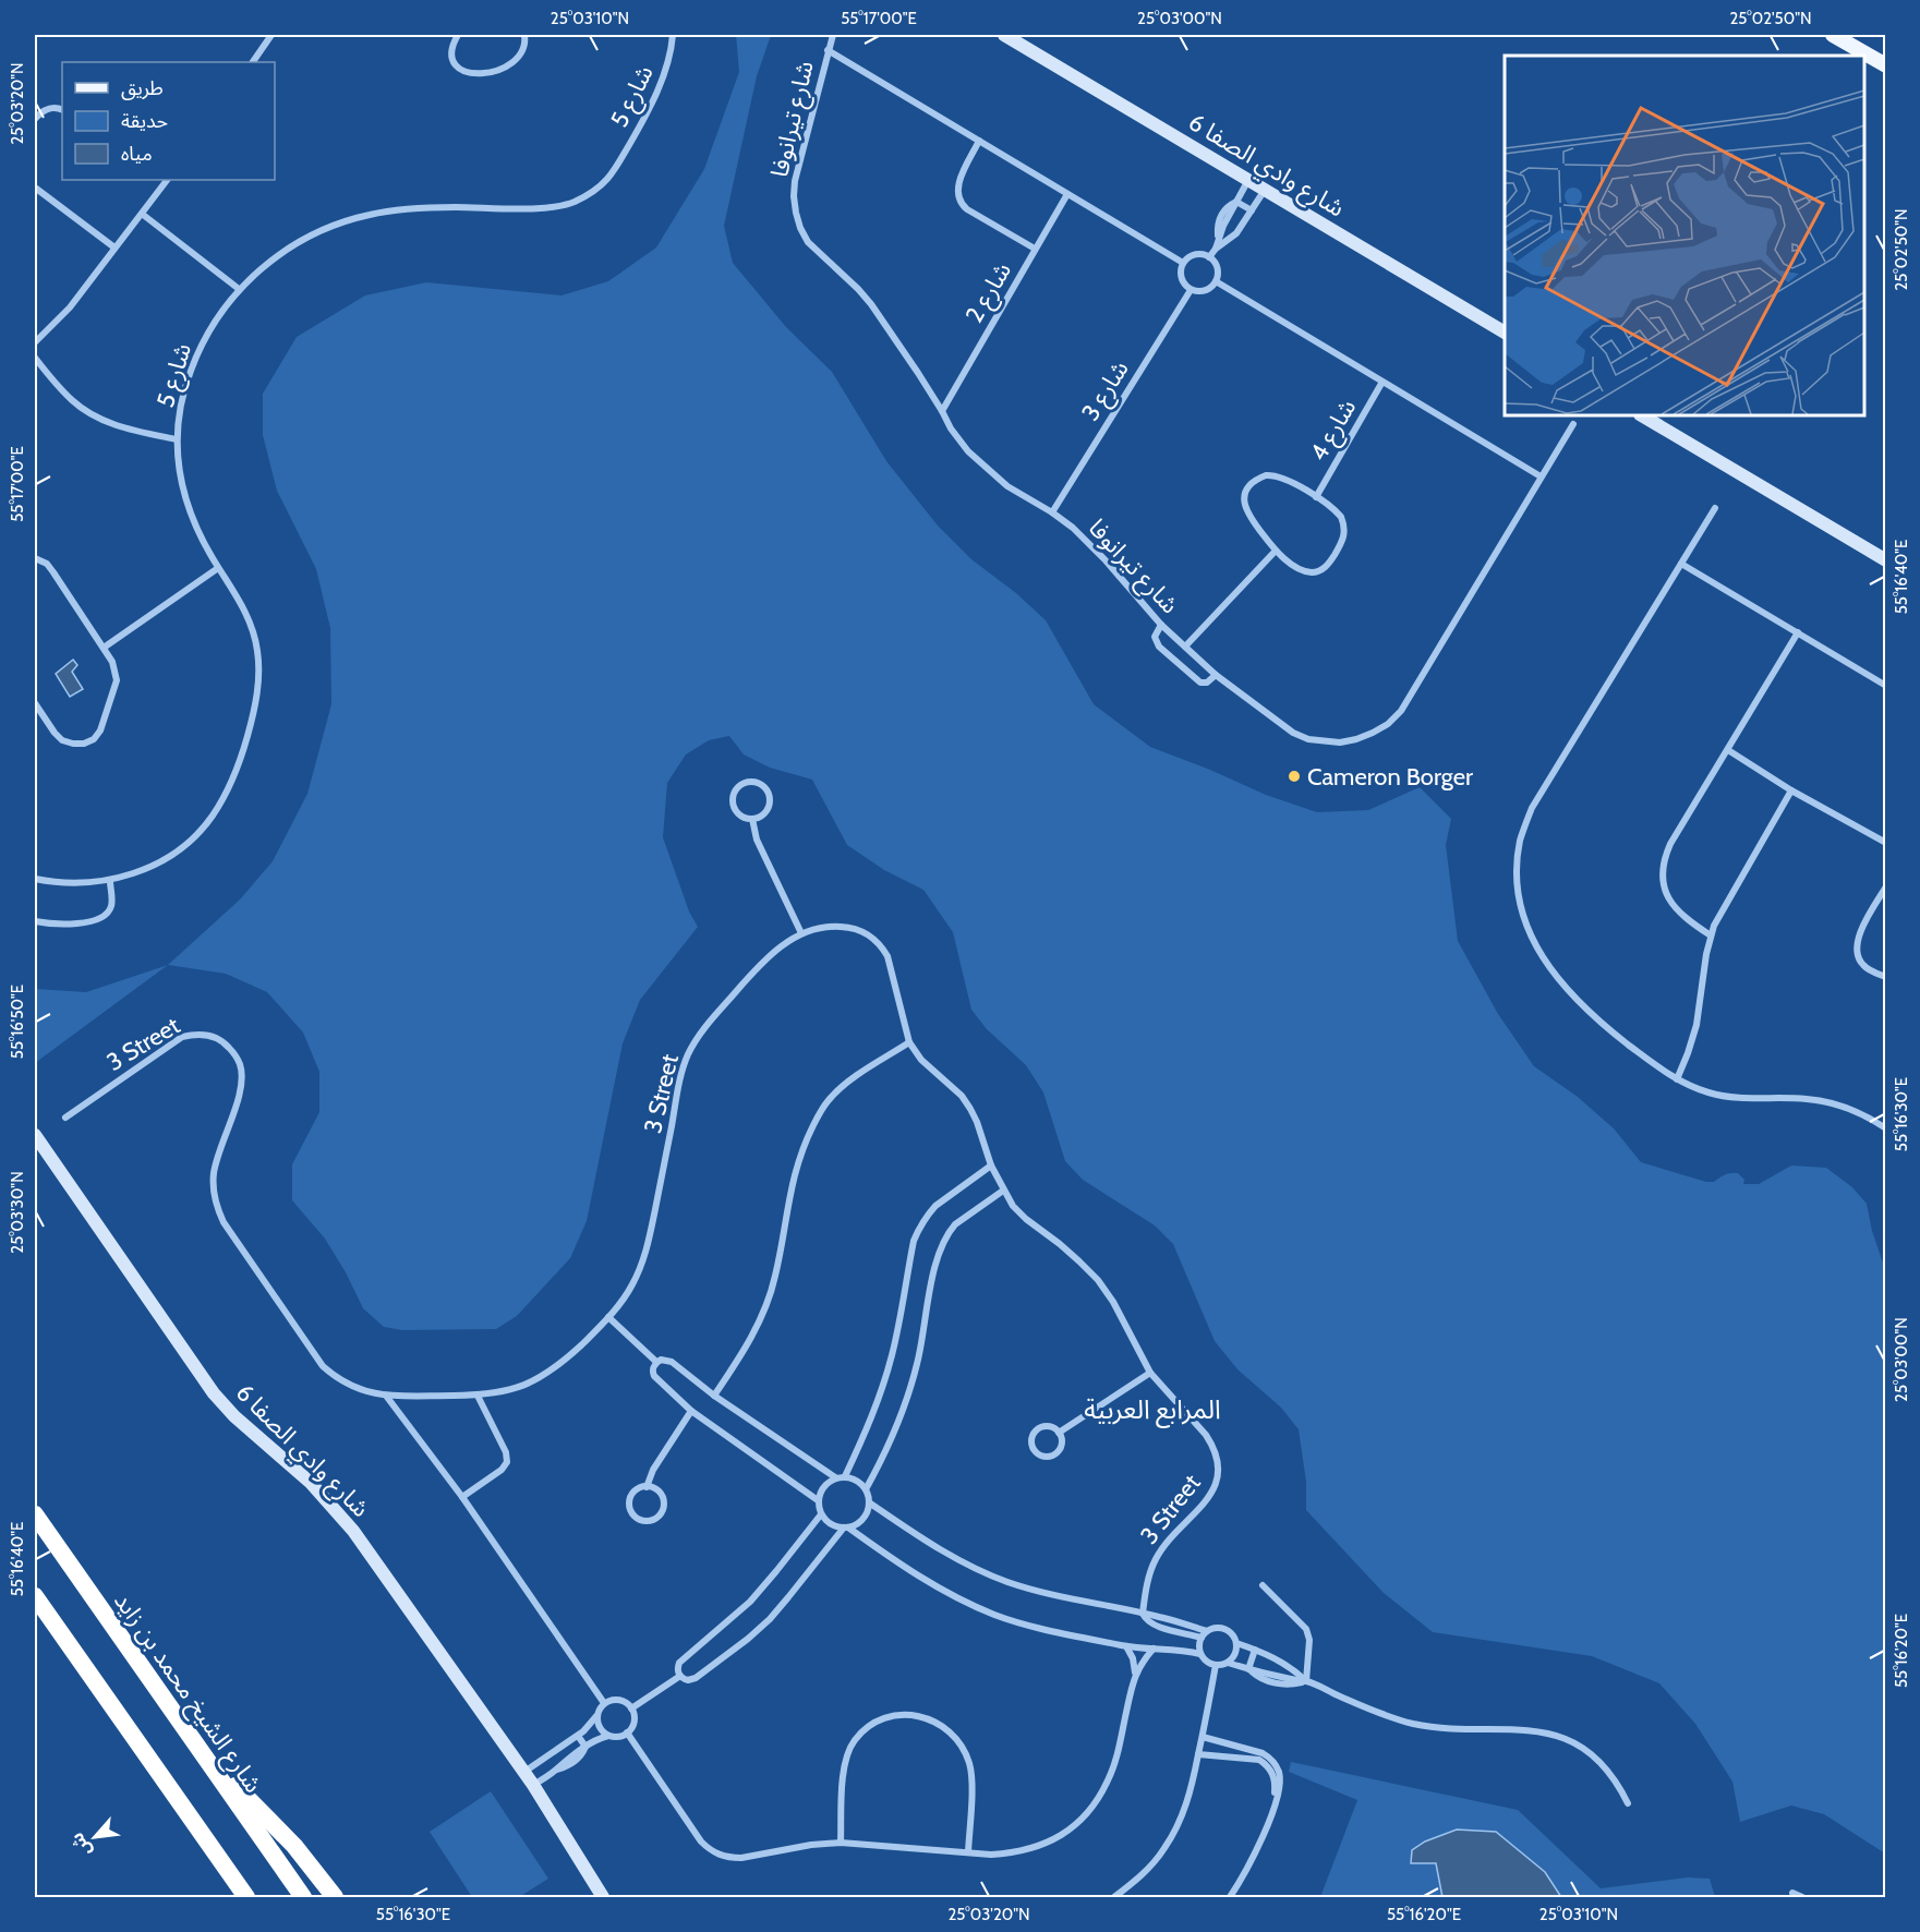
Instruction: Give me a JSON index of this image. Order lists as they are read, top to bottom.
{
  "streets": {
    "highway": ["شارع الشيخ محمد بن زايد"],
    "main road": ["شارع وادي الصفا 6"],
    "street": [
      "شارع 5",
      "شارع تيرانوفا",
      "شارع 2",
      "شارع 3",
      "شارع 4",
      "3 Street"
    ]
  },
  "crossings": [
    ["شارع تيرانوفا", "شارع 2"],
    ["شارع تيرانوفا", "شارع 3"]
  ],
  "districts": ["المرابع العربية"],
  "places": ["Cameron Borger"],
  "legend": ["طريق", "حديقة", "مياه"],
  "north": "bottom left",
  "coordinates": [
    "25°03'10\"N",
    "55°17'00\"E",
    "25°03'00\"N",
    "25°02'50\"N",
    "25°03'20\"N",
    "55°16'40\"E",
    "55°16'50\"E",
    "55°16'30\"E",
    "25°03'30\"N",
    "55°16'20\"E"
  ]
}
